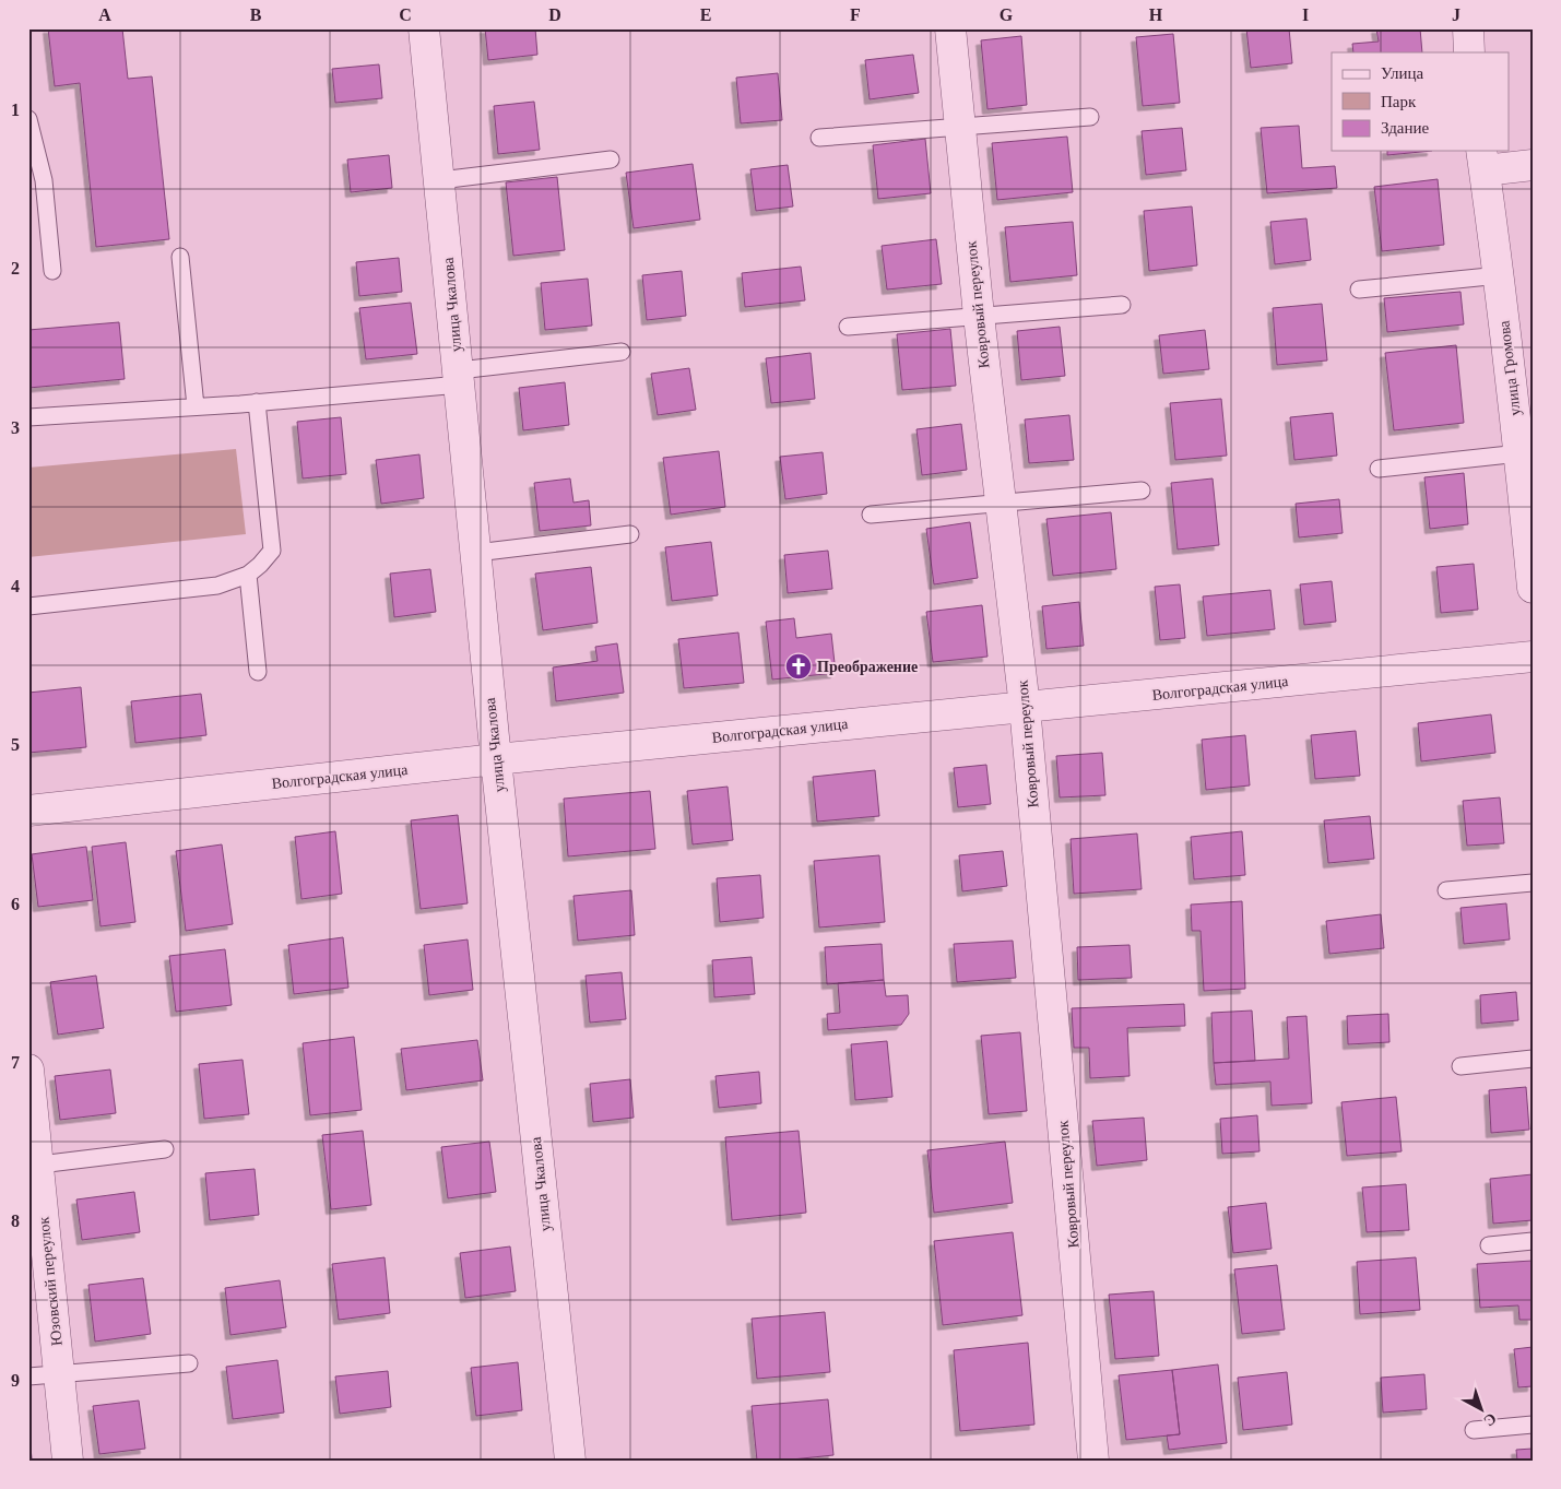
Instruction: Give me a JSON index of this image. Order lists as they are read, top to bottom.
{
  "streets": {
    "street": [
      "улица Чкалова",
      "Ковровый переулок",
      "улица Громова",
      "Волгоградская улица",
      "Юзовский переулок"
    ]
  },
  "crossings": [
    ["улица Чкалова", "Волгоградская улица"],
    ["Ковровый переулок", "Волгоградская улица"]
  ],
  "places": {
    "church": ["Преображение"]
  },
  "legend": ["Улица", "Парк", "Здание"],
  "north": "bottom right",
  "grid": {
    "columns": [
      "A",
      "B",
      "C",
      "D",
      "E",
      "F",
      "G",
      "H",
      "I",
      "J"
    ],
    "rows": [
      "1",
      "2",
      "3",
      "4",
      "5",
      "6",
      "7",
      "8",
      "9"
    ]
  }
}
